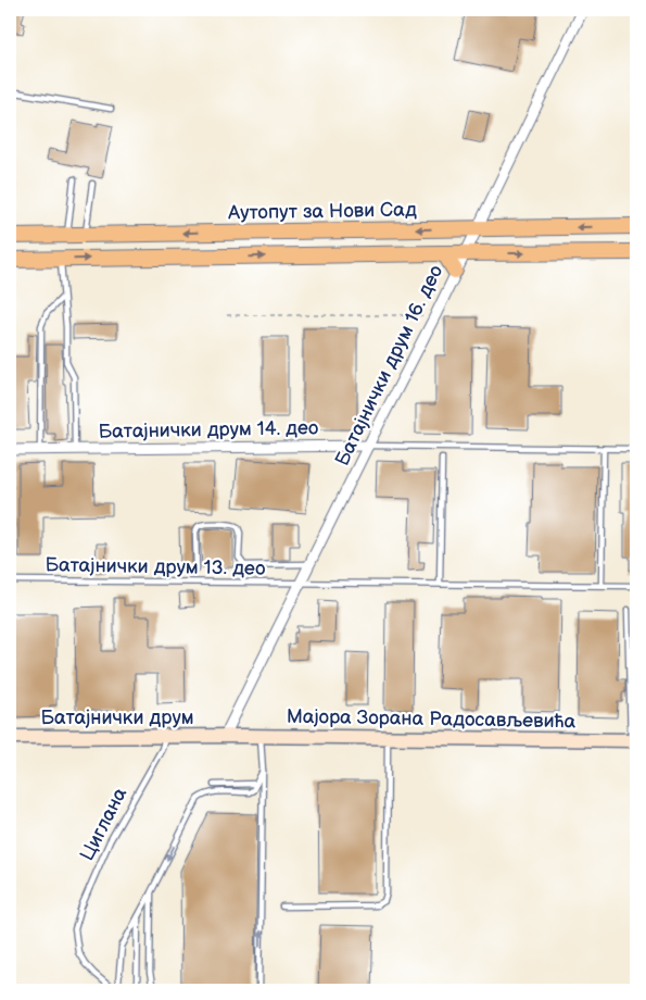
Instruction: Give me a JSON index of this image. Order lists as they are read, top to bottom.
{
  "streets": {
    "main road": ["Аутопут за Нови Сад", "Батајнички друм", "Мајора Зорана Радосављевића"],
    "street": ["Батајнички друм 16. део", "Батајнички друм 14. део"],
    "lane": ["Батајнички друм 13. део", "Циглана"]
  },
  "crossings": [
    ["Аутопут за Нови Сад", "Батајнички друм 16. део"],
    ["Батајнички друм 16. део", "Батајнички друм 14. део"],
    ["Батајнички друм 16. део", "Батајнички друм 13. део"],
    ["Батајнички друм 16. део", "Батајнички друм"],
    ["Батајнички друм 16. део", "Мајора Зорана Радосављевића"],
    ["Батајнички друм", "Мајора Зорана Радосављевића"],
    ["Батајнички друм", "Циглана"]
  ]
}
